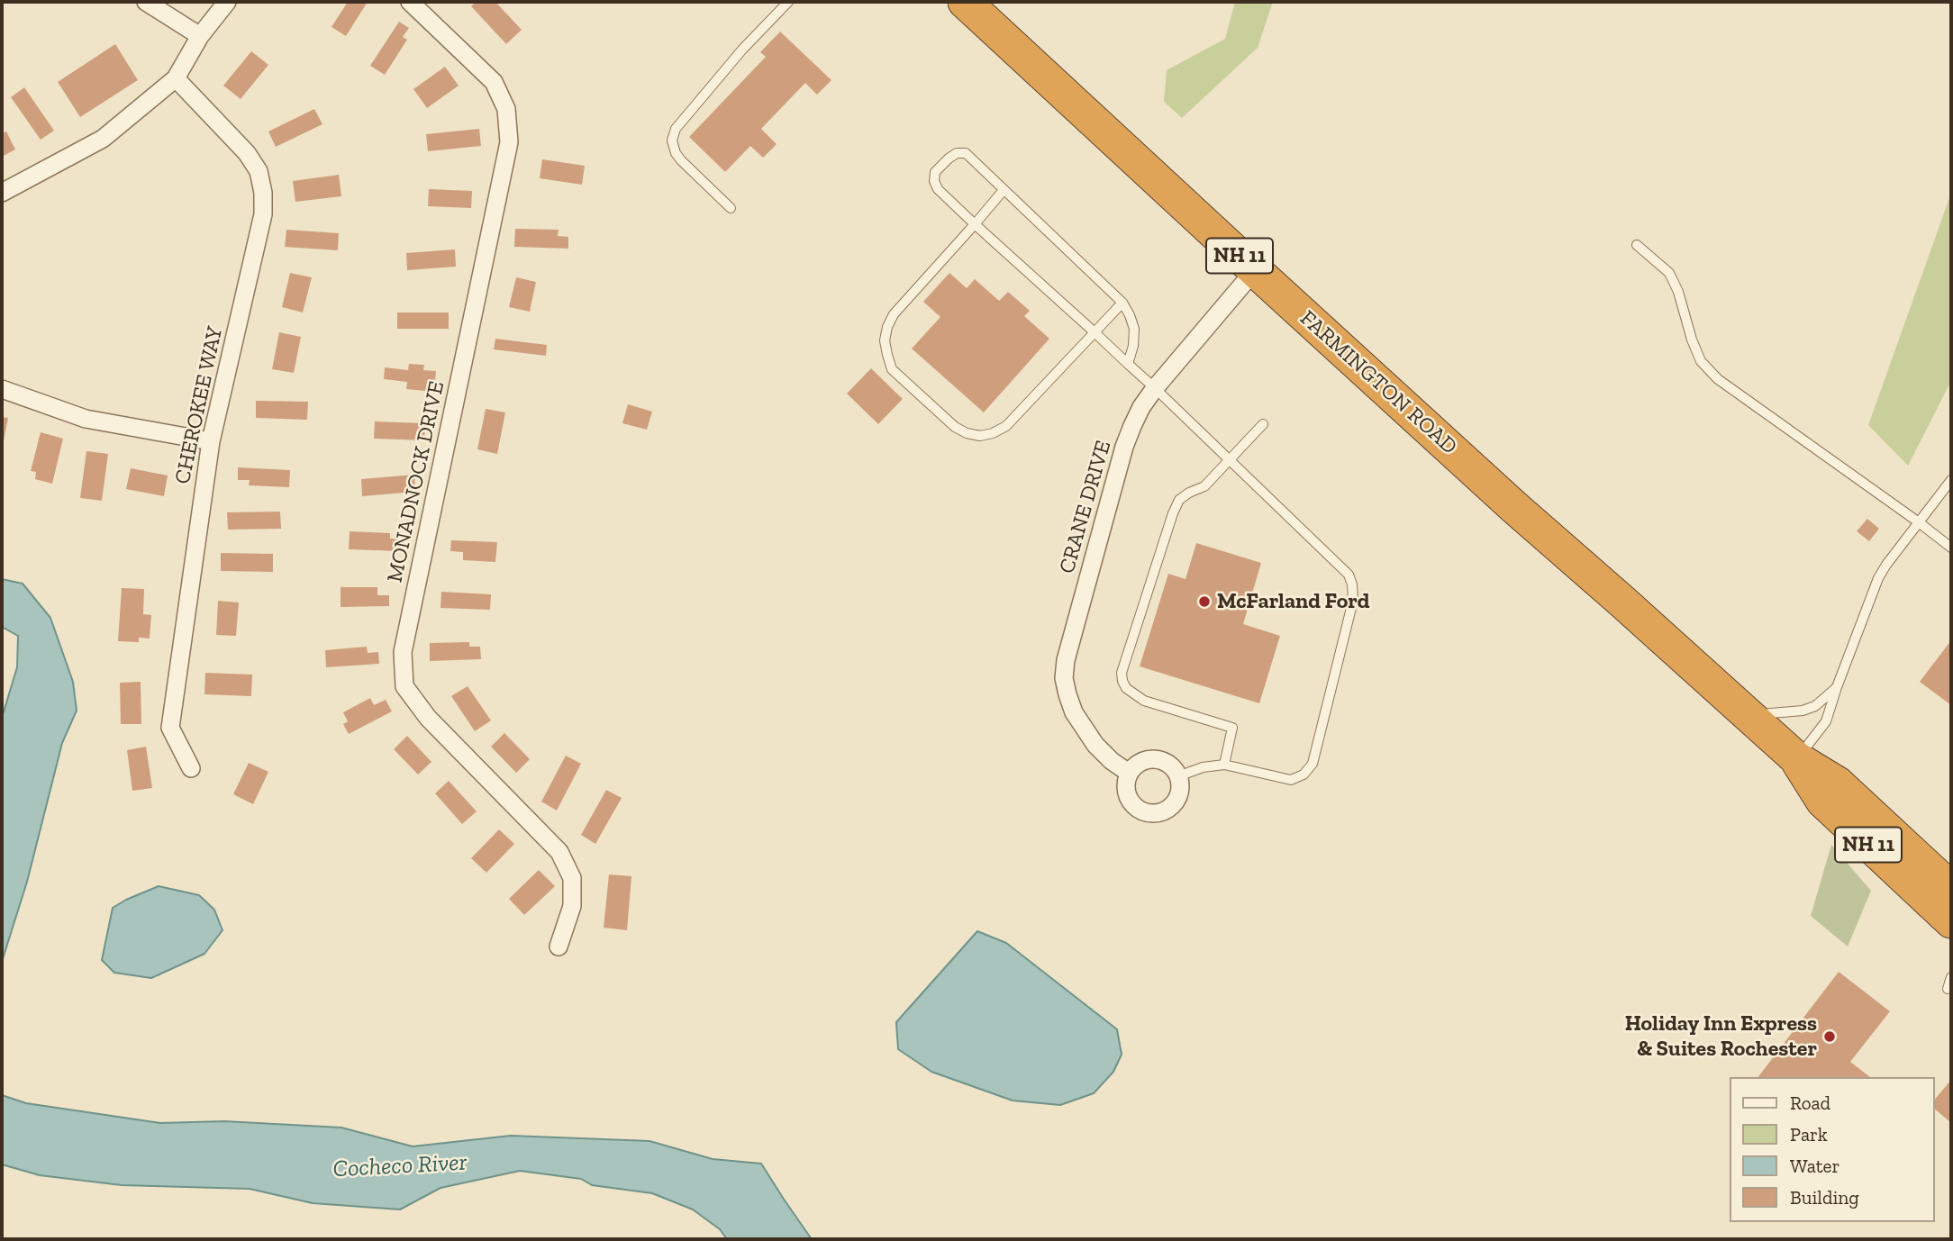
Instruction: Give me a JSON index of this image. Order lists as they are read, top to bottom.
{
  "streets": {
    "highway": ["NH 11", "FARMINGTON ROAD"],
    "street": ["CHEROKEE WAY", "MONADNOCK DRIVE", "CRANE DRIVE"]
  },
  "crossings": [
    ["FARMINGTON ROAD", "CRANE DRIVE"]
  ],
  "water": ["Cocheco River"],
  "places": ["McFarland Ford", "Holiday Inn Express & Suites Rochester"],
  "legend": [
    "Road",
    "Park",
    "Water",
    "Building"
  ]
}
